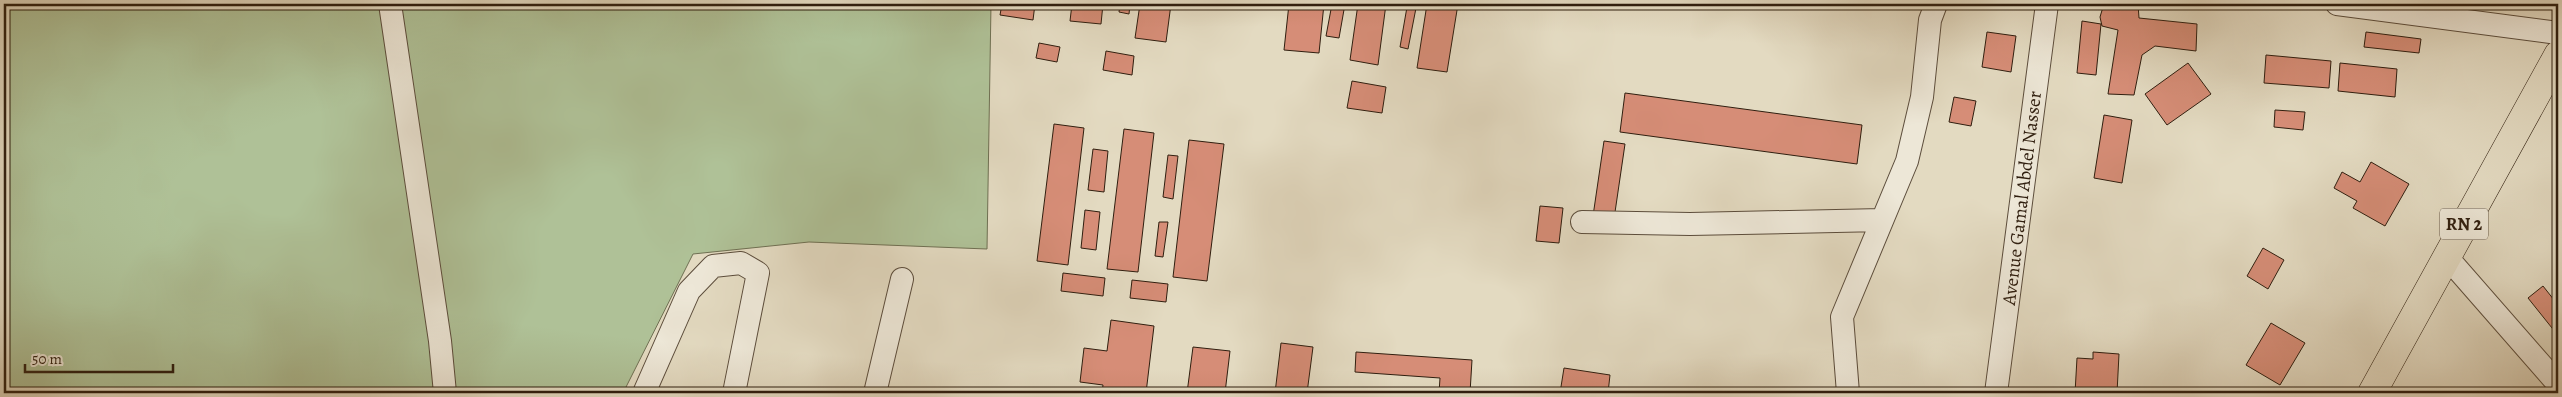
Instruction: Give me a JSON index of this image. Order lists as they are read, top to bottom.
{
  "streets": {
    "main road": ["RN 2"],
    "street": ["Avenue Gamal Abdel Nasser"]
  },
  "scale_bar": "50 m"
}
